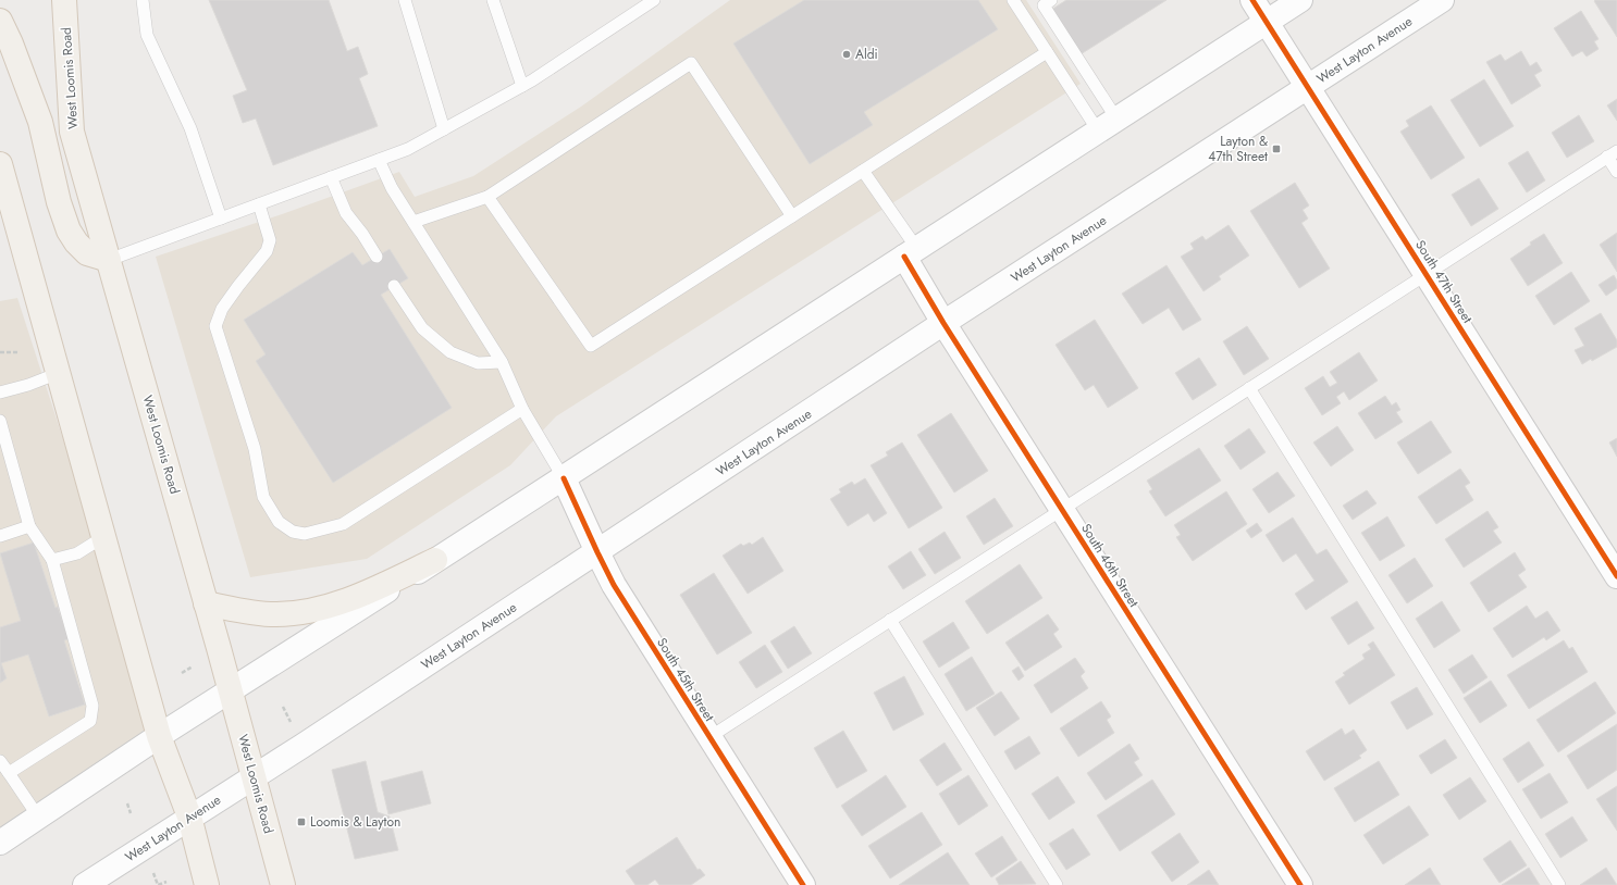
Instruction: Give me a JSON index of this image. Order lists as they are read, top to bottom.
{
  "streets": {
    "main road": [
      "West Layton Avenue",
      "West Loomis Road",
      "South 47th Street",
      "South 46th Street",
      "South 45th Street"
    ]
  },
  "crossings": [
    ["West Layton Avenue", "West Loomis Road"],
    ["West Layton Avenue", "South 47th Street"],
    ["West Layton Avenue", "South 46th Street"],
    ["West Layton Avenue", "South 45th Street"]
  ],
  "places": {
    "other": ["Aldi"],
    "transit": ["Layton & 47th Street", "Loomis & Layton"]
  }
}
